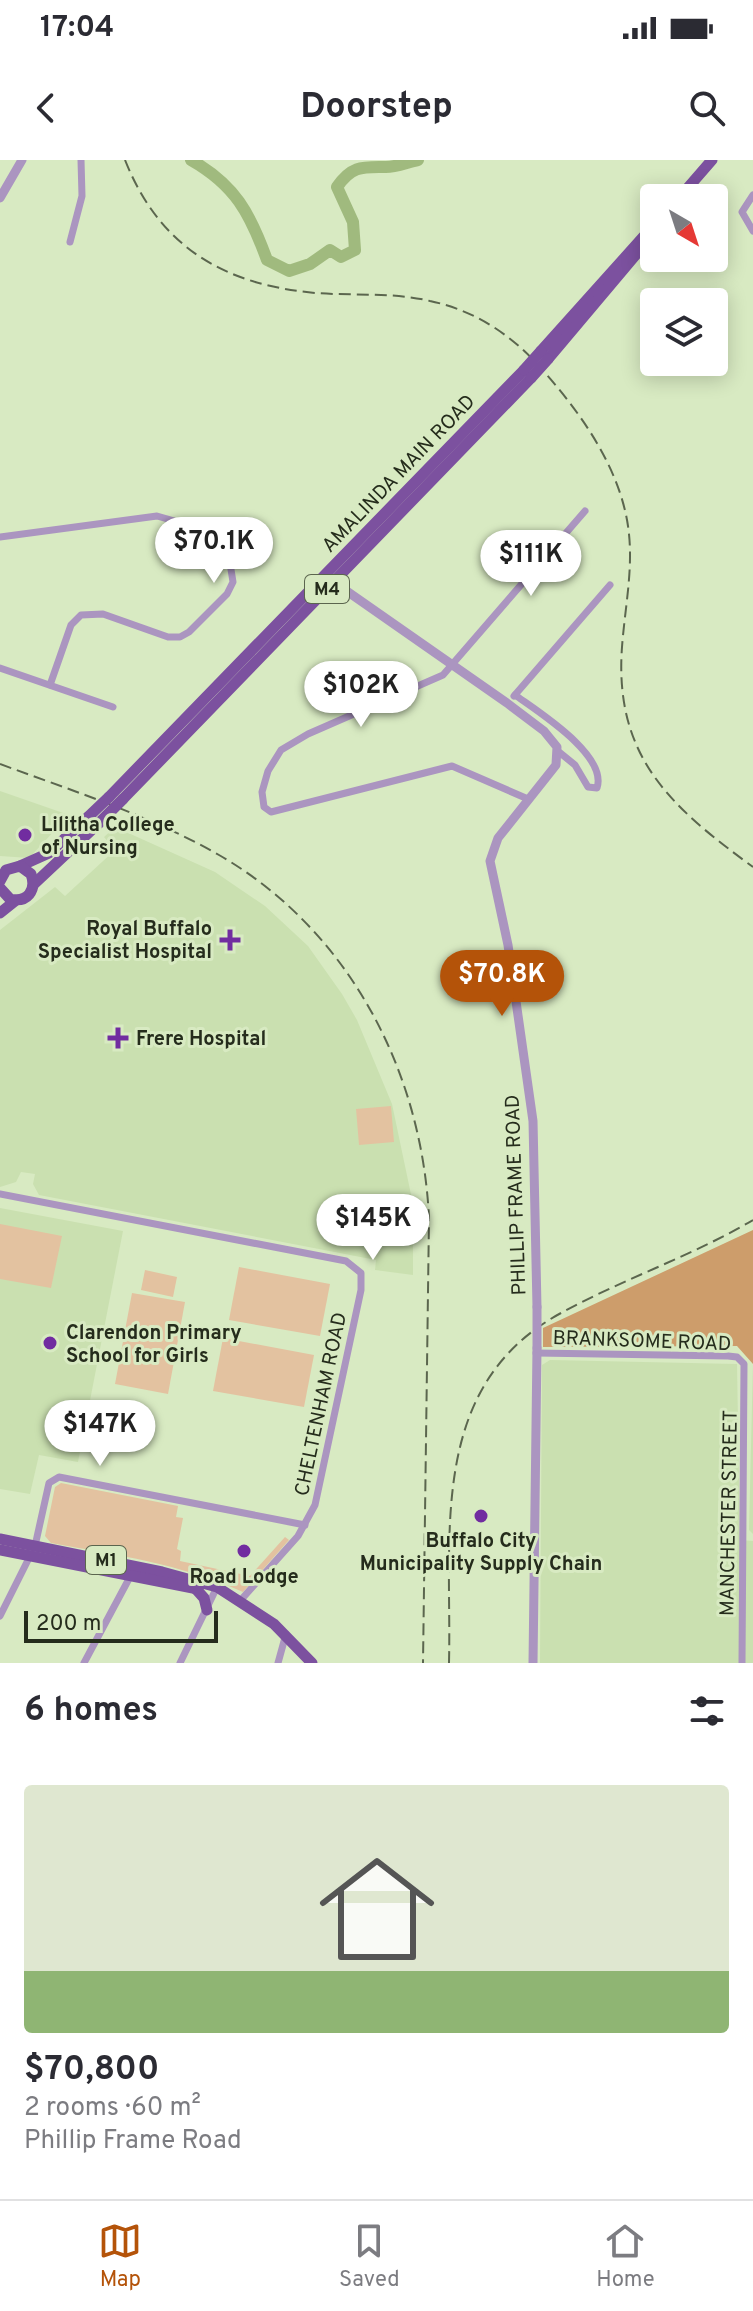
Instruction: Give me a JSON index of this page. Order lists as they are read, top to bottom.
{
  "streets": {
    "main road": ["AMALINDA MAIN ROAD", "M4", "M1"],
    "street": [
      "PHILLIP FRAME ROAD",
      "BRANKSOME ROAD",
      "CHELTENHAM ROAD",
      "MANCHESTER STREET"
    ]
  },
  "crossings": [
    ["PHILLIP FRAME ROAD", "BRANKSOME ROAD"],
    ["BRANKSOME ROAD", "MANCHESTER STREET"],
    ["CHELTENHAM ROAD", "M1"]
  ],
  "places": {
    "other": [
      "Lilitha College of Nursing",
      "Clarendon Primary School for Girls",
      "Buffalo City Municipality Supply Chain",
      "Road Lodge"
    ],
    "health": ["Royal Buffalo Specialist Hospital", "Frere Hospital"]
  },
  "scale_bar": "200 m",
  "north": "bottom right",
  "page": {
    "status": "17:04",
    "header": "Doorstep",
    "price": [
      "$70.1K",
      "$111K",
      "$102K",
      "$70.8K",
      "$145K",
      "$147K"
    ],
    "scale": "200 m",
    "heading": "6 homes",
    "list": [
      {
        "name": "$70,800",
        "note": "2 rooms · 60 m² · Phillip Frame Road"
      }
    ],
    "tabs": ["Map", "Saved", "Home"]
  }
}
